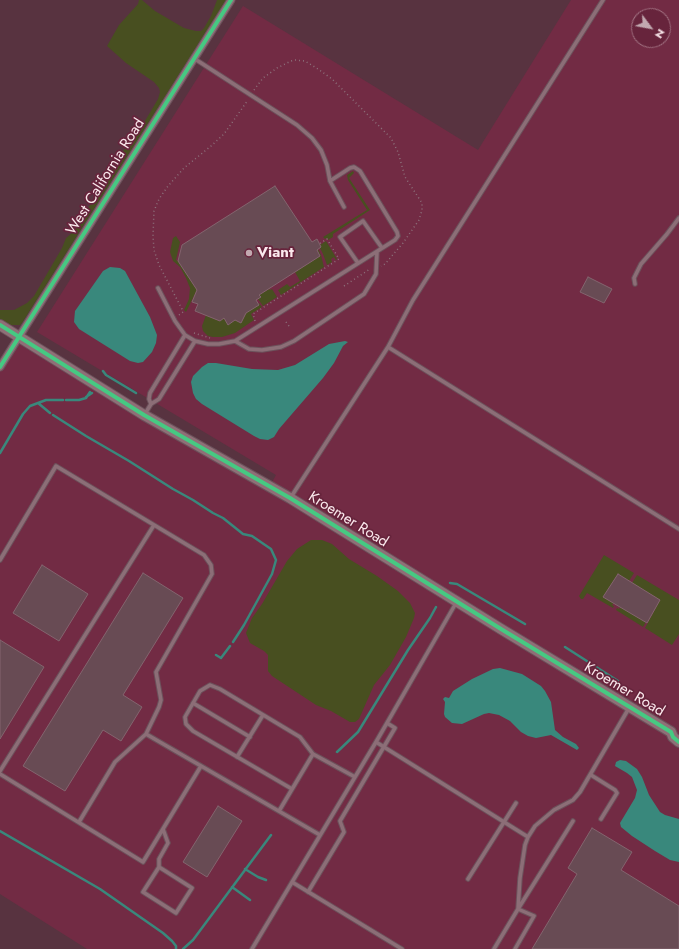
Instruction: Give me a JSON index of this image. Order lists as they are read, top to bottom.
{
  "streets": {
    "street": ["West California Road", "Kroemer Road"]
  },
  "crossings": [
    ["West California Road", "Kroemer Road"]
  ],
  "places": ["Viant"],
  "north": "bottom right"
}
